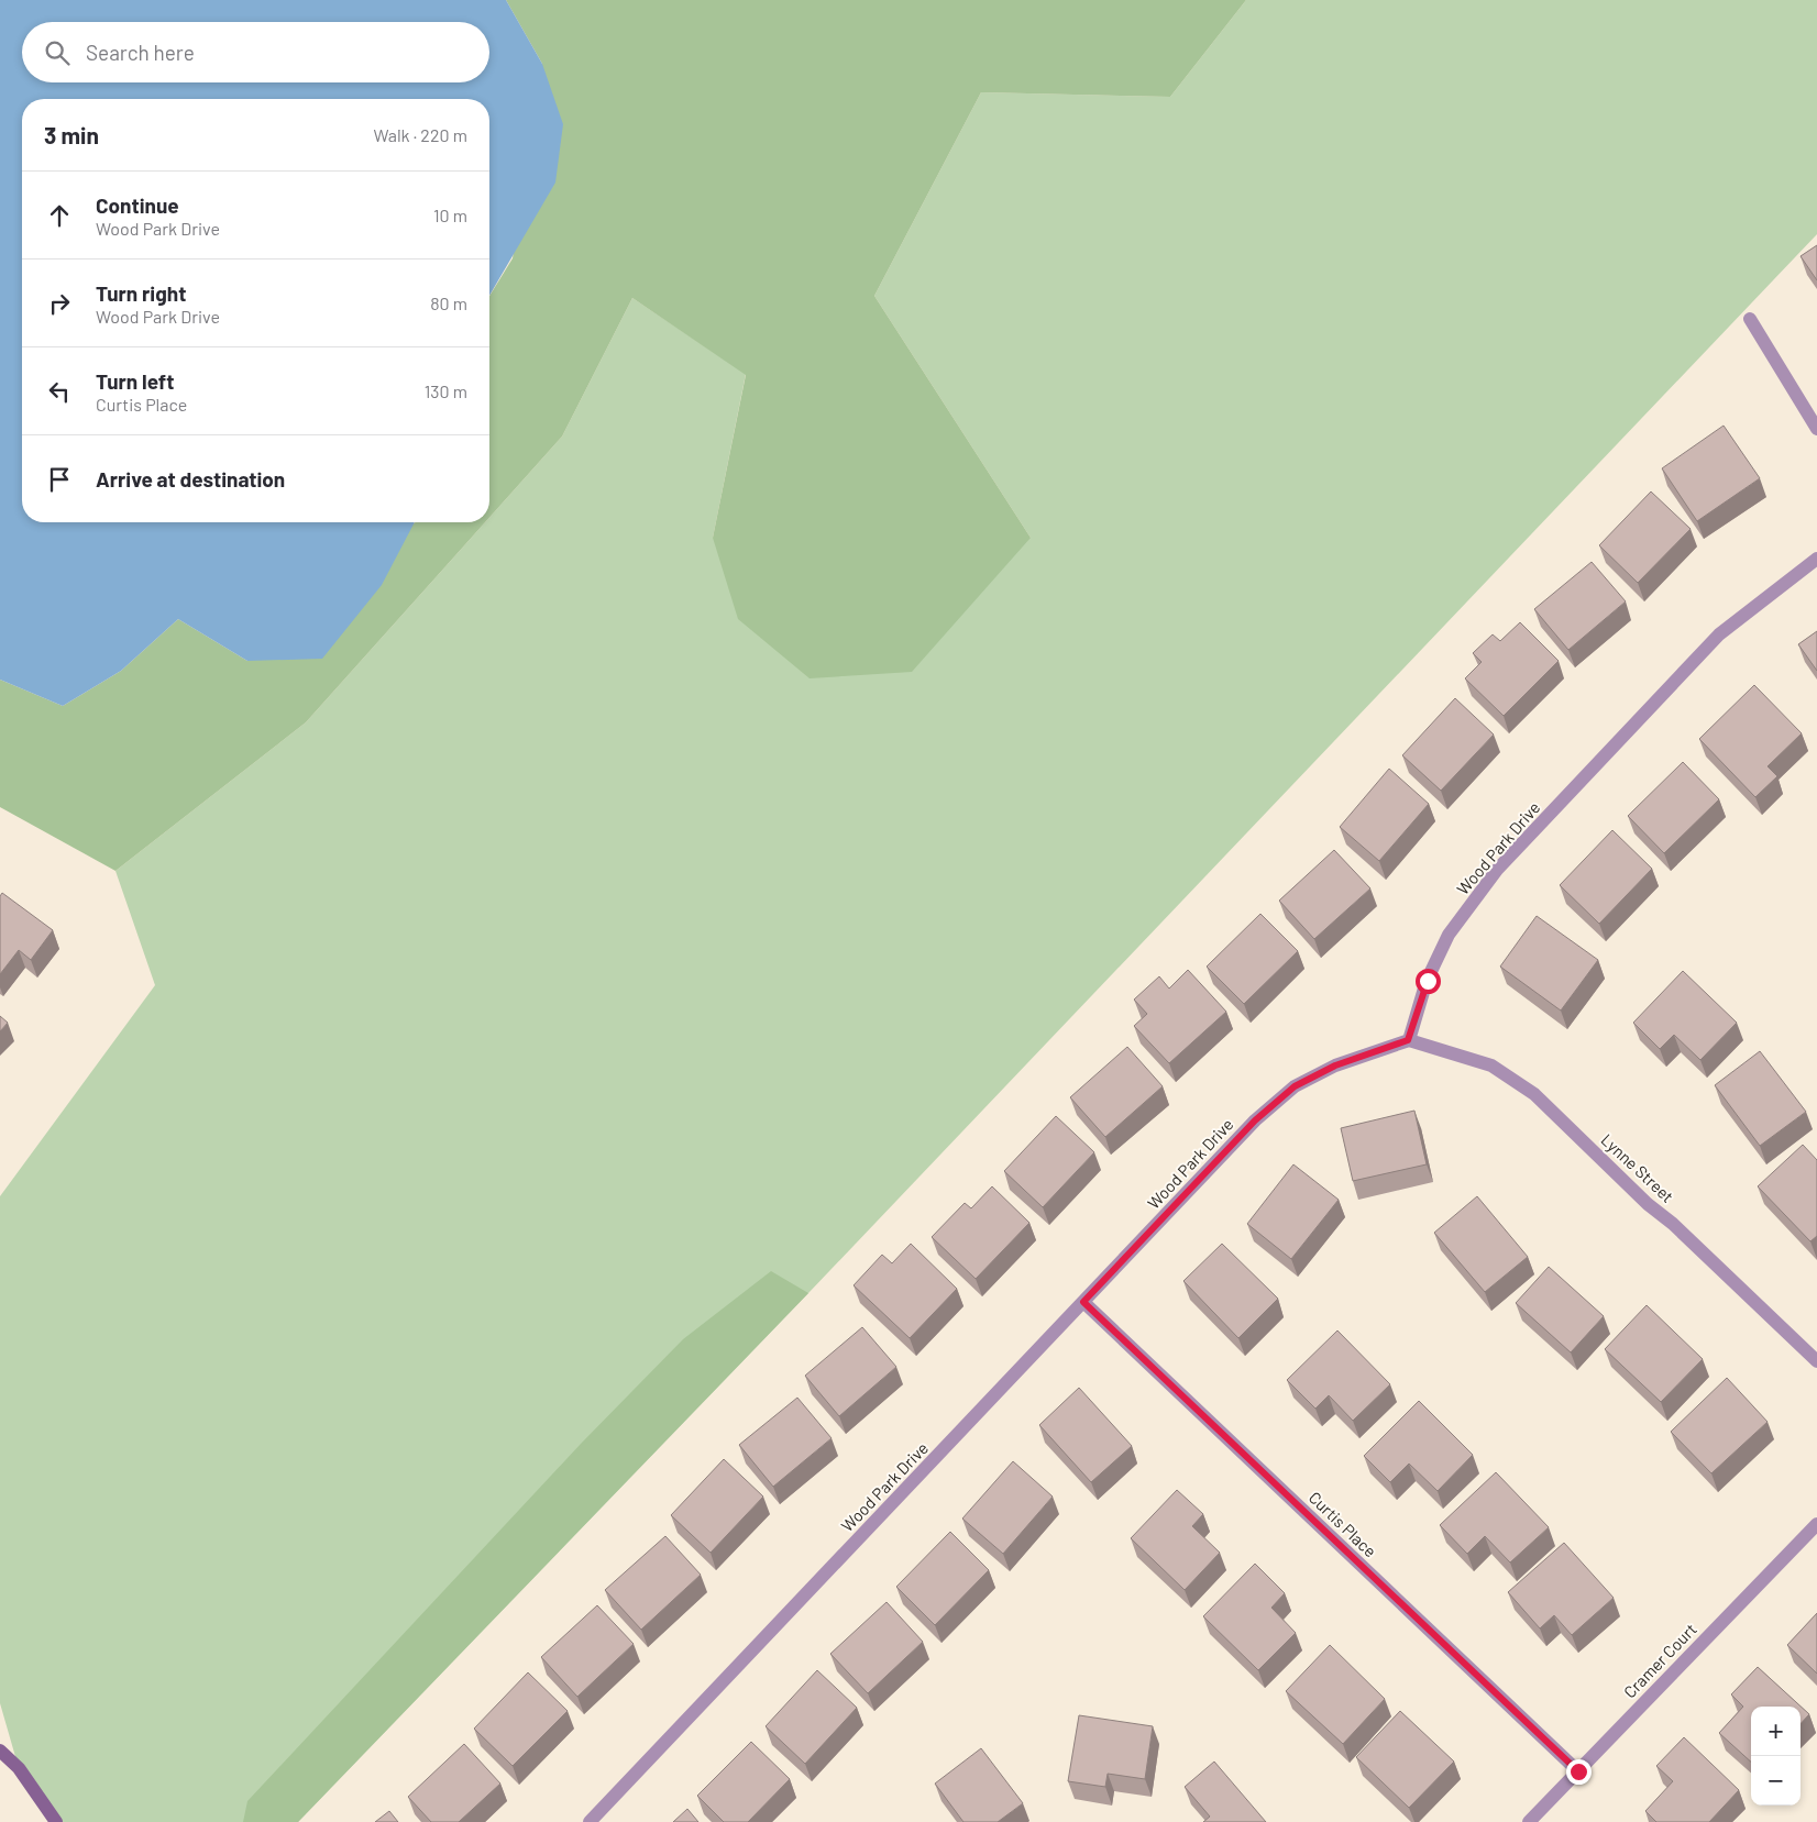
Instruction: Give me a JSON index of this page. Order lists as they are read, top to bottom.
{
  "streets": {
    "street": [
      "Wood Park Drive",
      "Lynne Street",
      "Curtis Place",
      "Cramer Court"
    ]
  },
  "crossings": [
    ["Wood Park Drive", "Lynne Street"],
    ["Wood Park Drive", "Curtis Place"],
    ["Curtis Place", "Cramer Court"]
  ],
  "page": {
    "search": "Search here",
    "heading": ["3 min", "Walk · 220 m"],
    "list": [
      ["Continue", "Wood Park Drive", "10 m"],
      ["Turn right", "Wood Park Drive", "80 m"],
      ["Turn left", "Curtis Place", "130 m"],
      "Arrive at destination"
    ],
    "map_buttons": ["+", "−"]
  }
}
